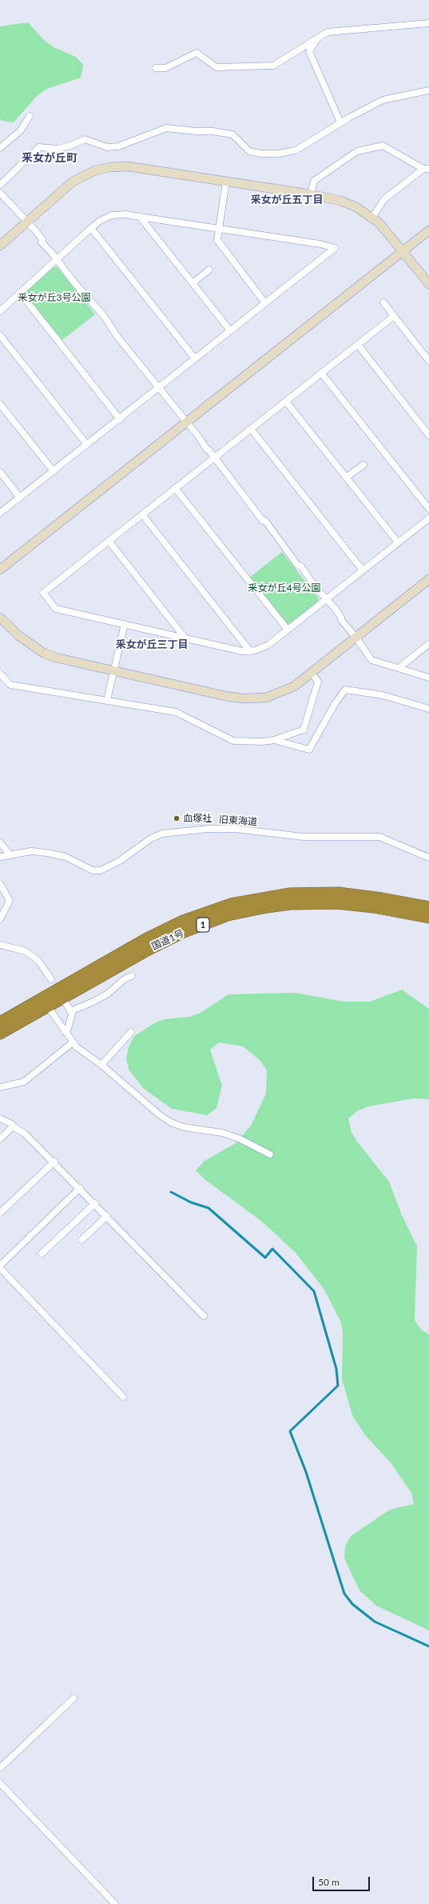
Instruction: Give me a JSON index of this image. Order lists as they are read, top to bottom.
{
  "streets": {
    "highway": ["1", "国道1号"],
    "street": ["旧東海道"]
  },
  "districts": ["釆女が丘町", "釆女が丘五丁目", "釆女が丘三丁目"],
  "parks": ["釆女が丘3号公園", "釆女が丘4号公園"],
  "places": ["血塚社"],
  "scale_bar": "50 m"
}
